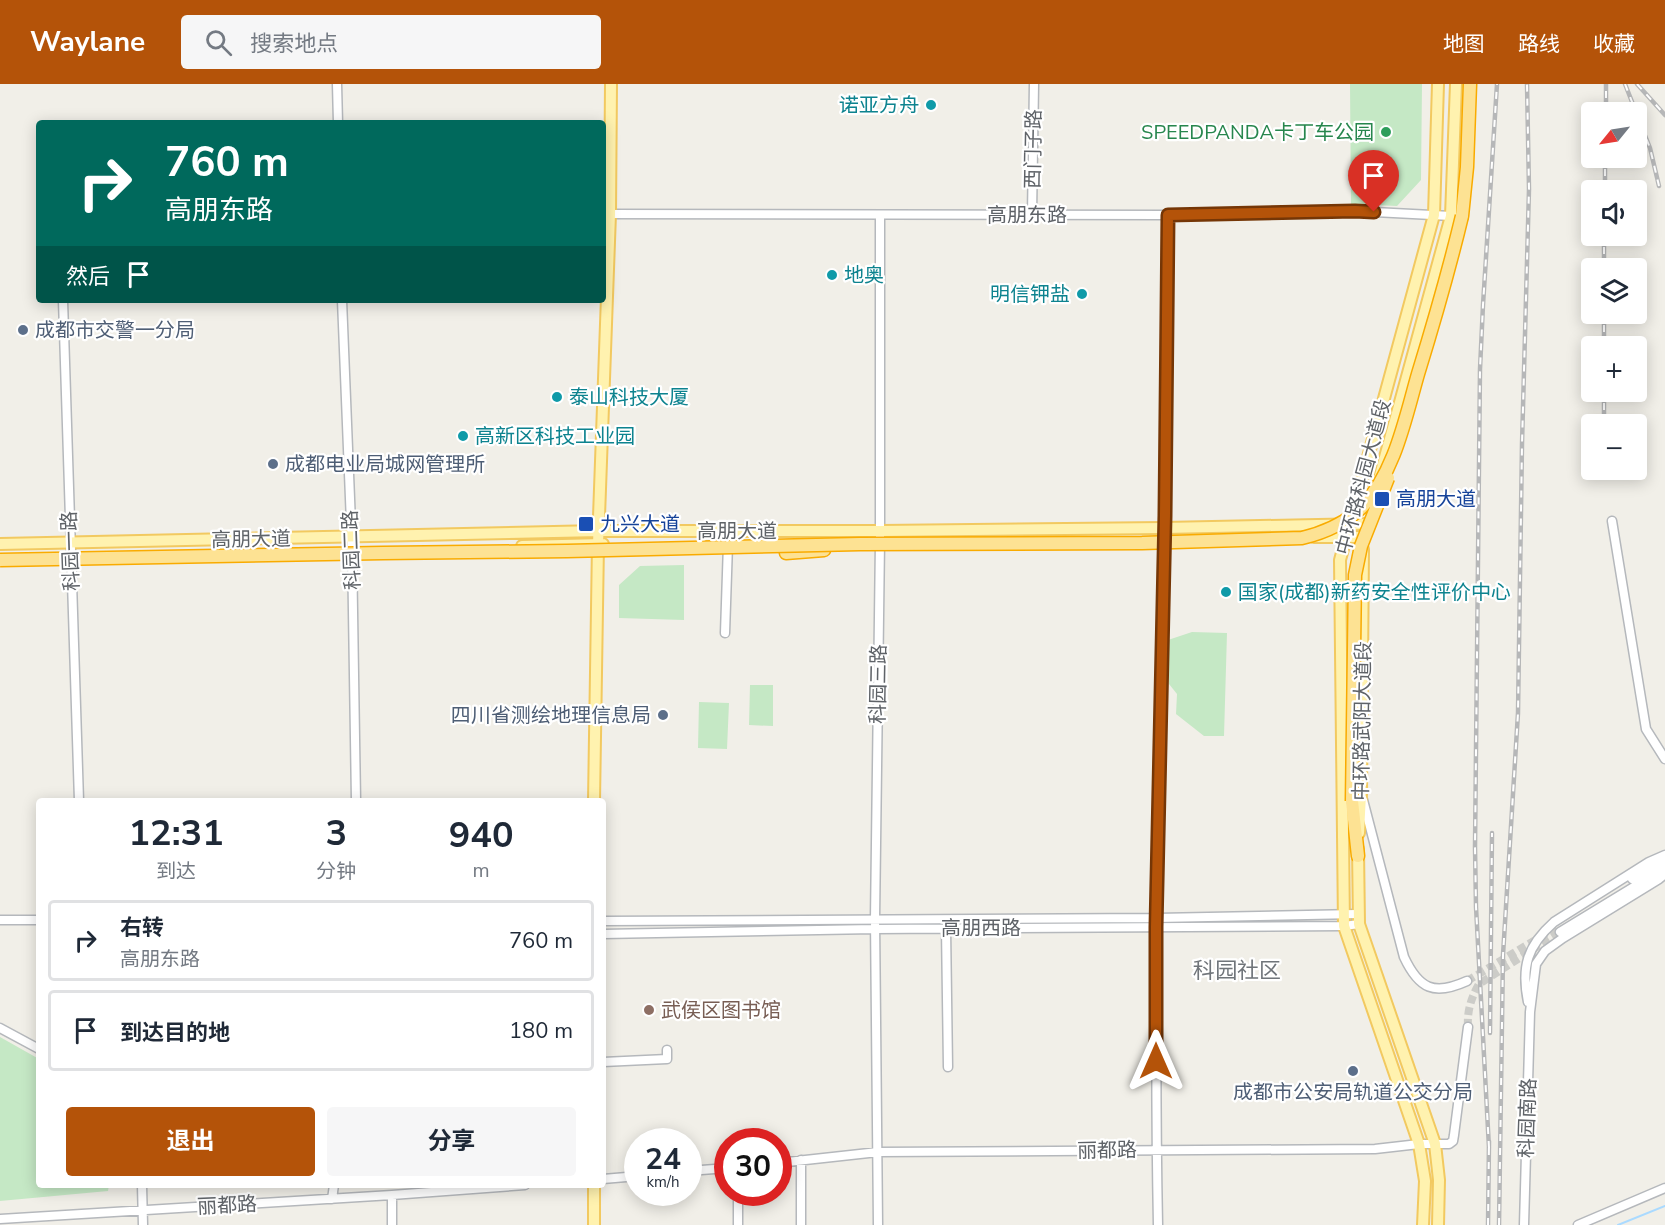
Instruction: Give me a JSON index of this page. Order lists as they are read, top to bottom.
{
  "streets": {
    "main road": ["中环路科园大道段", "高朋大道", "中环路武阳大道段"],
    "street": [
      "西门子路",
      "高朋东路",
      "科园二路",
      "科园一路",
      "科园三路",
      "高朋西路",
      "科园南路",
      "丽都路"
    ]
  },
  "crossings": [
    ["西门子路", "高朋东路"],
    ["高朋东路", "中环路科园大道段"],
    ["高朋东路", "科园三路"],
    ["高朋东路", "中环路武阳大道段"],
    ["中环路科园大道段", "高朋大道"],
    ["中环路科园大道段", "高朋西路"],
    ["高朋大道", "科园二路"],
    ["高朋大道", "科园一路"],
    ["高朋大道", "科园三路"],
    ["高朋大道", "中环路武阳大道段"],
    ["科园三路", "高朋西路"],
    ["科园三路", "丽都路"]
  ],
  "districts": ["科园社区"],
  "places": {
    "other": [
      "诺亚方舟",
      "SPEEDPANDA卡丁车公园",
      "地奥",
      "明信钾盐",
      "成都市交警一分局",
      "泰山科技大厦",
      "高新区科技工业园",
      "成都电业局城网管理所",
      "国家(成都)新药安全性评价中心",
      "四川省测绘地理信息局",
      "武侯区图书馆",
      "成都市公安局轨道公交分局"
    ],
    "transit": ["高朋大道", "九兴大道"]
  },
  "north": "bottom left",
  "page": {
    "header": "Waylane",
    "search": "搜索地点",
    "nav": ["地图", "路线", "收藏"],
    "map_buttons": ["+", "−"],
    "turn": ["760 m", "高朋东路"],
    "then": "然后",
    "eta": [
      "12:31",
      "到达",
      "3",
      "分钟",
      "940",
      "m"
    ],
    "list": [
      {
        "name": "右转",
        "note": "高朋东路",
        "value": "760 m"
      },
      {
        "name": "到达目的地",
        "value": "180 m"
      }
    ],
    "buttons": ["退出", "分享"],
    "speed": "24 km/h",
    "limit": "30"
  }
}
